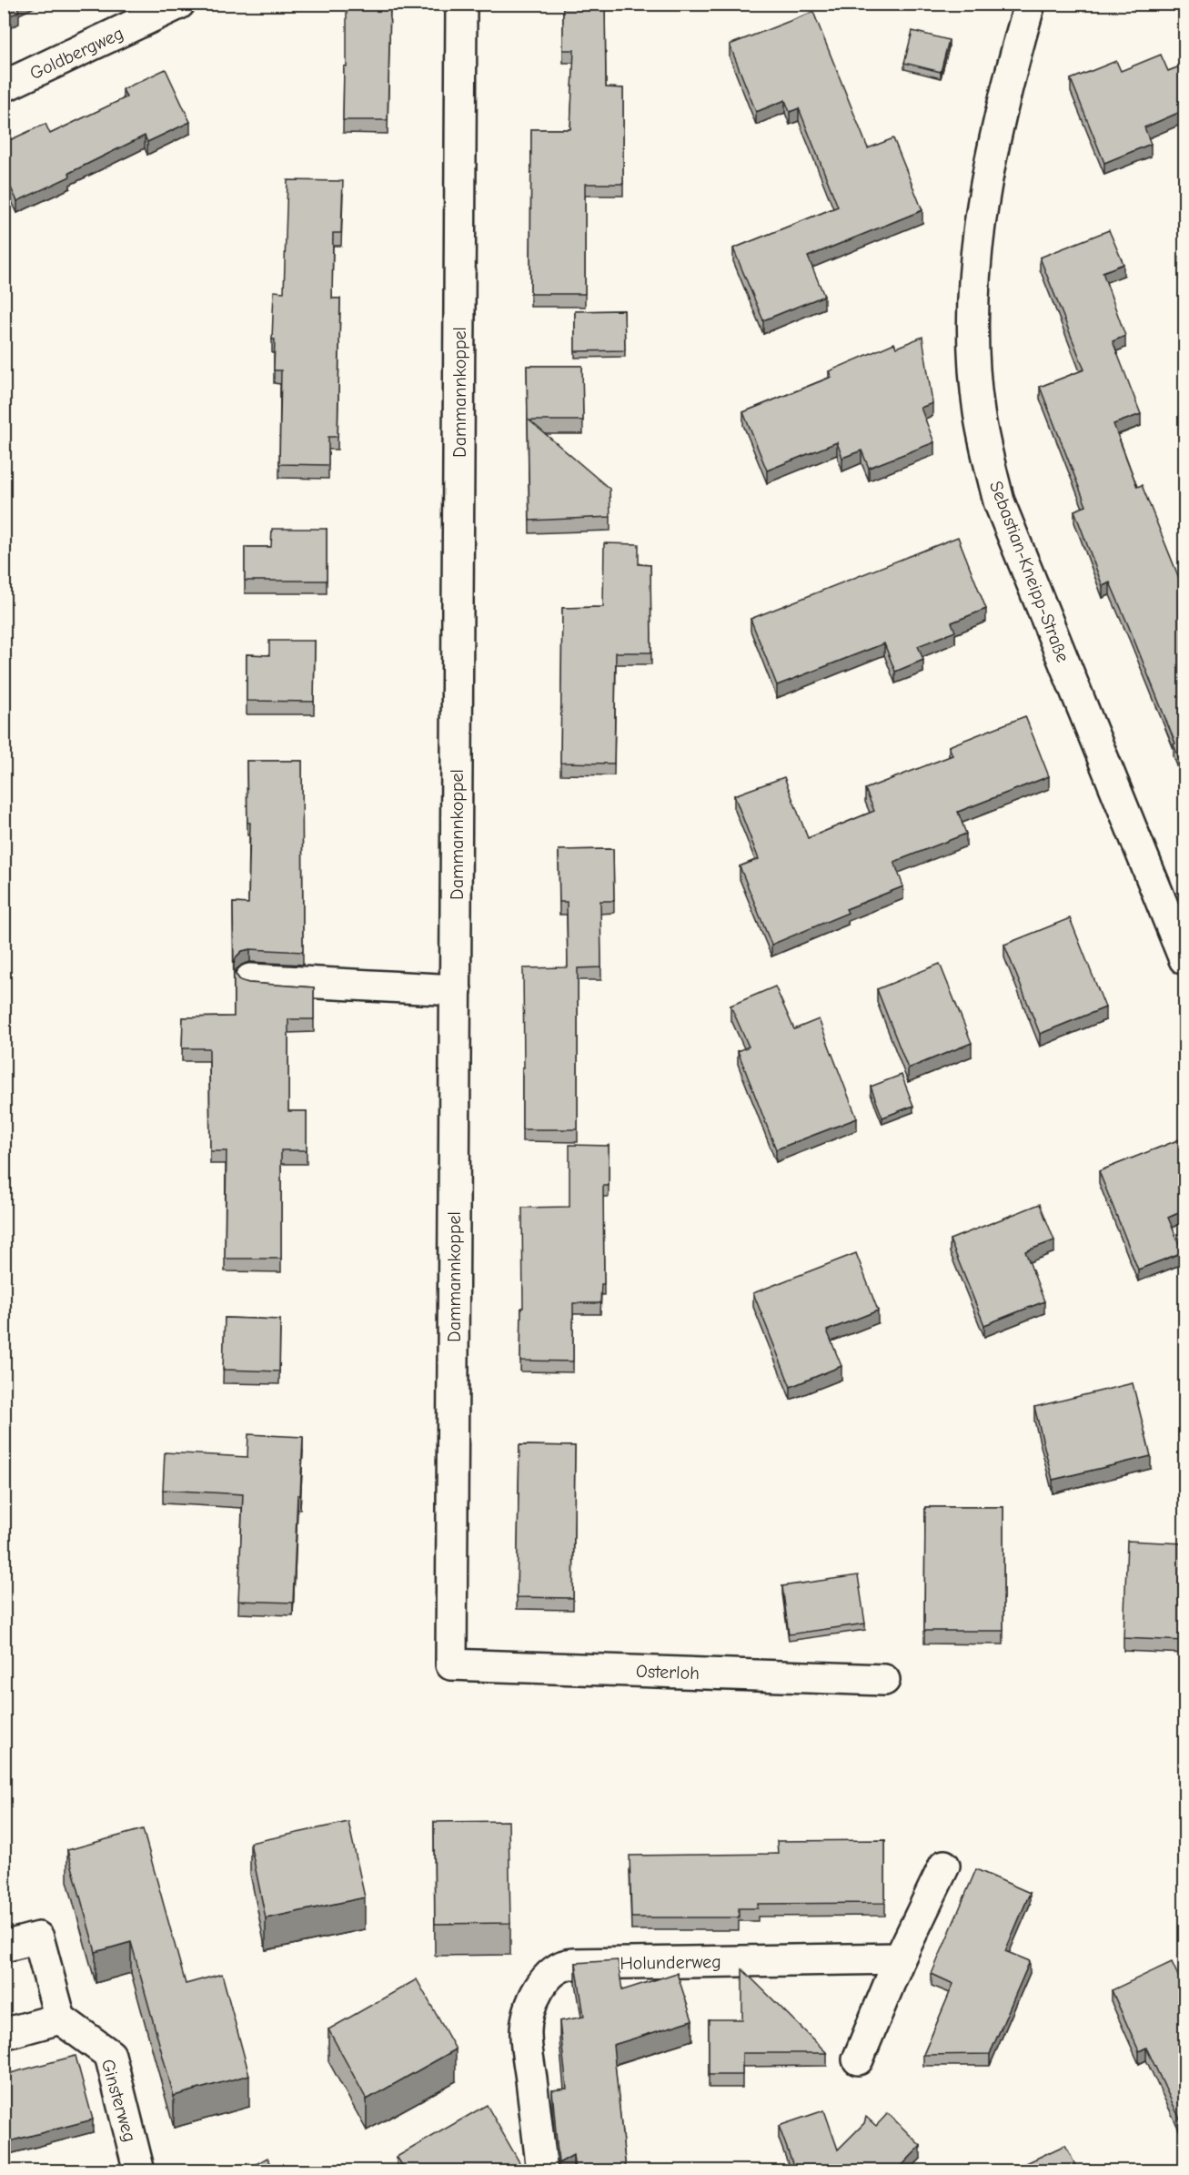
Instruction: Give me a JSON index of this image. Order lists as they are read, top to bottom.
{
  "streets": {
    "street": [
      "Goldbergweg",
      "Dammannkoppel",
      "Sebastian-Kneipp-Straße",
      "Osterloh",
      "Holunderweg",
      "Ginsterweg"
    ]
  },
  "crossings": [
    ["Dammannkoppel", "Osterloh"]
  ]
}
